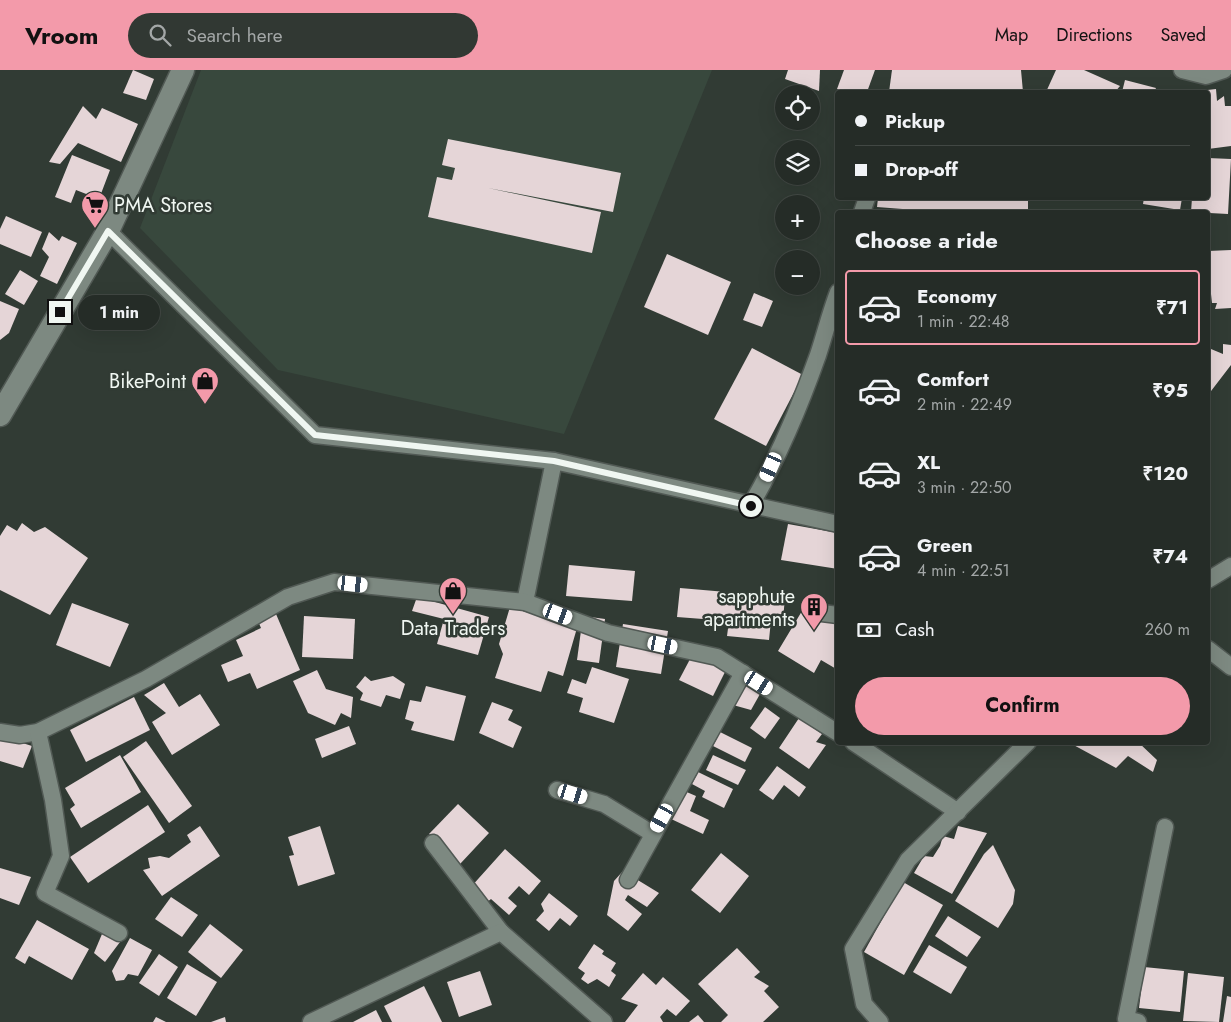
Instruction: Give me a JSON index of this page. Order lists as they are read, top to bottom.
{
  "places": {
    "supermarket": ["PMA Stores"],
    "shop": ["BikePoint", "Data Traders"],
    "building": ["sapphute apartments"]
  },
  "page": {
    "header": "Vroom",
    "search": "Search here",
    "nav": ["Map", "Directions", "Saved"],
    "map_buttons": ["+", "−"],
    "banner": ["Pickup", "Drop-off"],
    "heading": "Choose a ride",
    "list": [
      {
        "name": "Economy",
        "note": "1 min · 22:48",
        "value": "₹71"
      },
      {
        "name": "Comfort",
        "note": "2 min · 22:49",
        "value": "₹95"
      },
      {
        "name": "XL",
        "note": "3 min · 22:50",
        "value": "₹120"
      },
      {
        "name": "Green",
        "note": "4 min · 22:51",
        "value": "₹74"
      }
    ],
    "bubble": "1 min",
    "pay": ["Cash", "260 m"],
    "buttons": "Confirm"
  }
}
